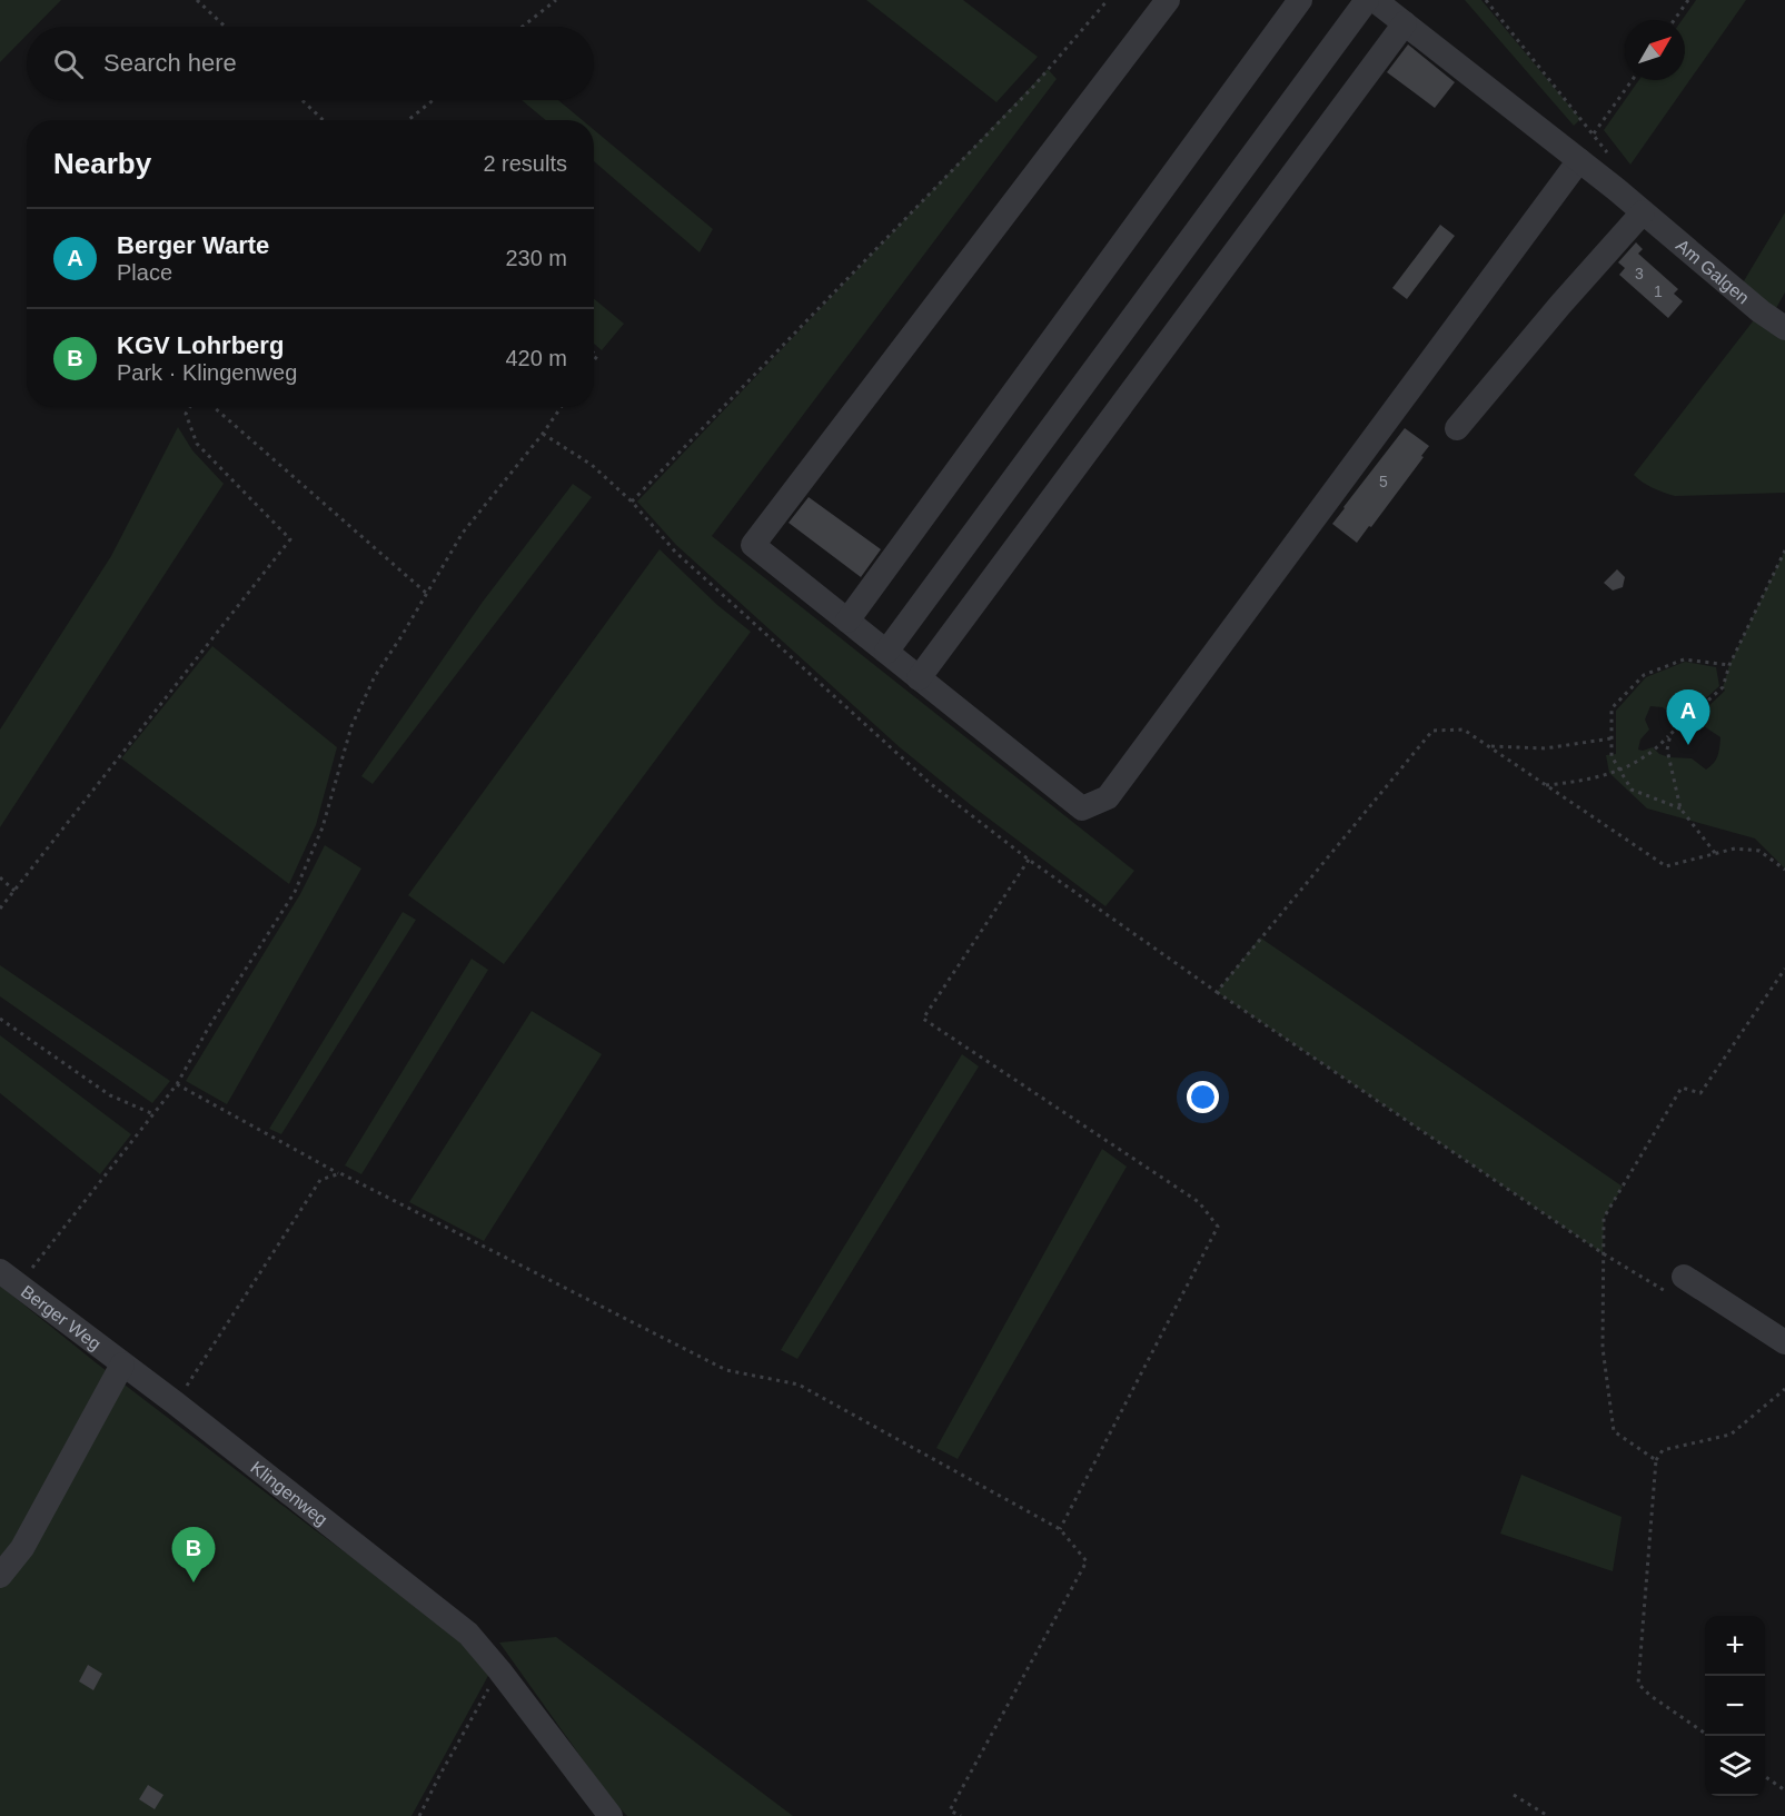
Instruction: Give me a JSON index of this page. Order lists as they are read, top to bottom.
{
  "streets": {
    "street": ["Am Galgen", "Berger Weg", "Klingenweg"]
  },
  "crossings": [
    ["Berger Weg", "Klingenweg"]
  ],
  "house_numbers": ["3", "1", "5"],
  "north": "top right",
  "page": {
    "search": "Search here",
    "heading": ["Nearby", "2 results"],
    "list": [
      {
        "mark": "A",
        "name": "Berger Warte",
        "note": "Place",
        "value": "230 m"
      },
      {
        "mark": "B",
        "name": "KGV Lohrberg",
        "note": "Park · Klingenweg",
        "value": "420 m"
      }
    ],
    "pins": ["A", "B"],
    "map_buttons": ["+", "−"]
  }
}
